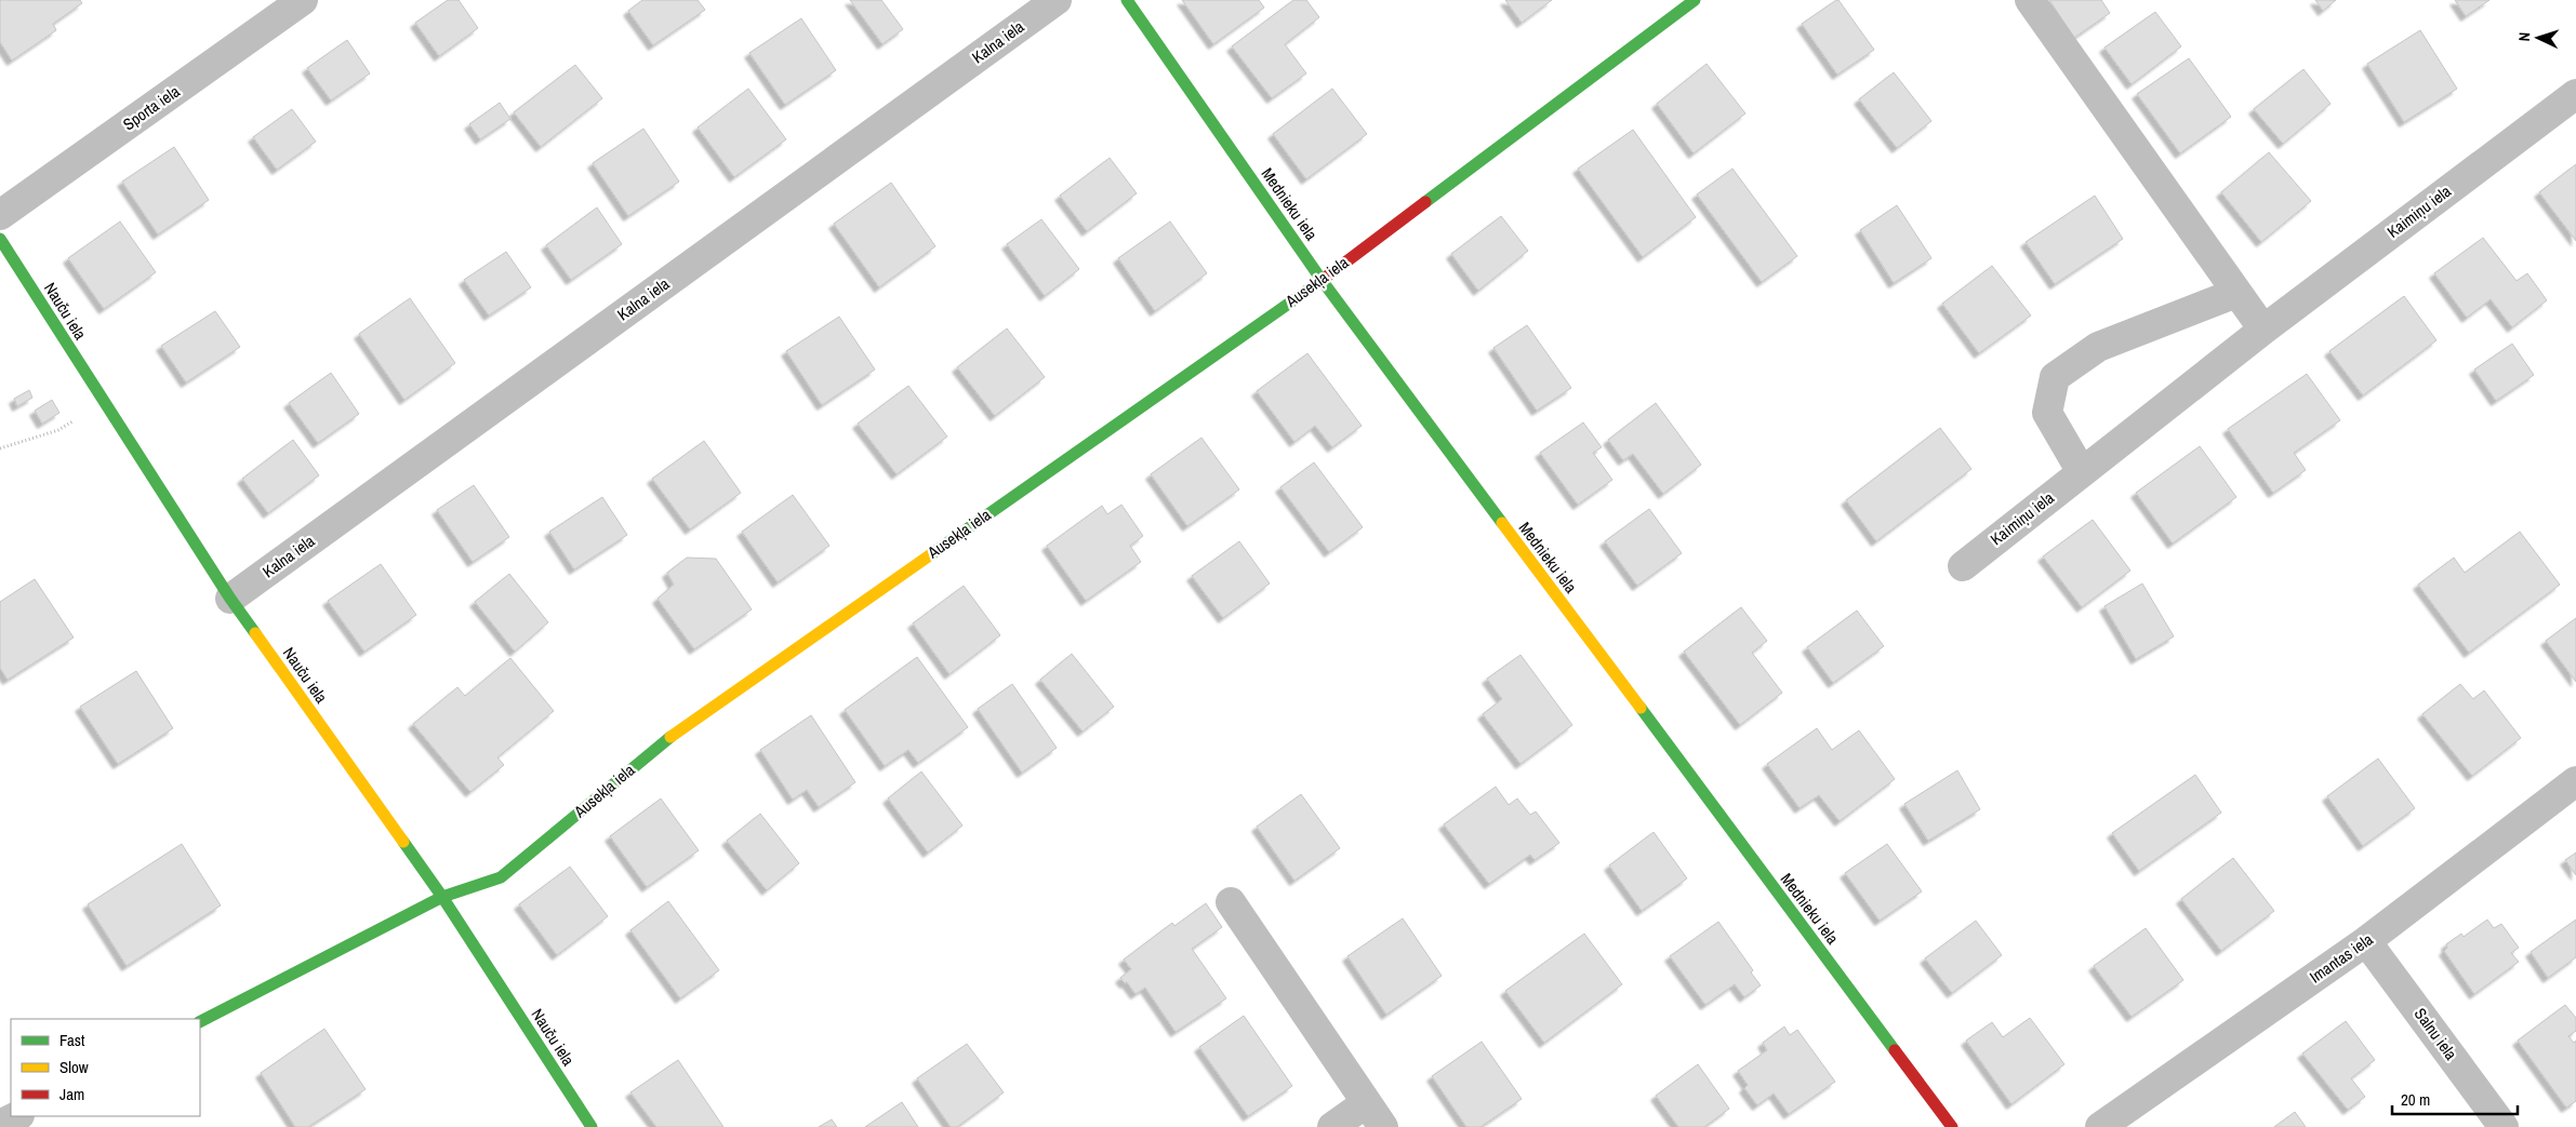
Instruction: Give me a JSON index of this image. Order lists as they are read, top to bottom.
{
  "streets": {
    "street": [
      "Kalna iela",
      "Sporta iela",
      "Mednieku iela",
      "Kaimiņu iela",
      "Ausekļa iela",
      "Nauču iela",
      "Imantas iela",
      "Salnu iela"
    ]
  },
  "crossings": [
    ["Kalna iela", "Nauču iela"],
    ["Mednieku iela", "Ausekļa iela"],
    ["Ausekļa iela", "Nauču iela"],
    ["Imantas iela", "Salnu iela"]
  ],
  "legend": ["Fast", "Slow", "Jam"],
  "scale_bar": "20 m",
  "north": "left"
}
